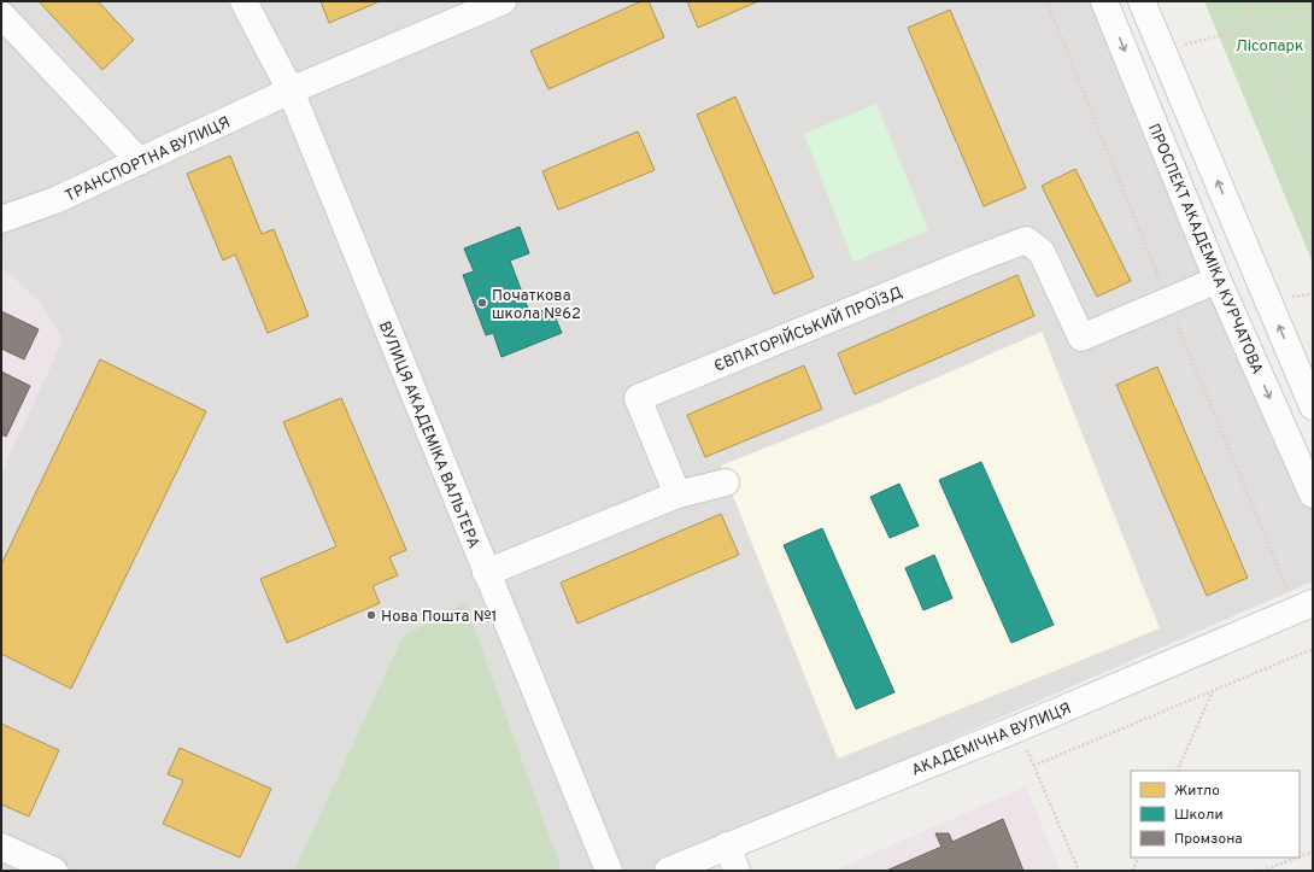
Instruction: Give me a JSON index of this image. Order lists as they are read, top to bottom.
{
  "streets": {
    "street": [
      "ТРАНСПОРТНА ВУЛИЦЯ",
      "ПРОСПЕКТ АКАДЕМІКА КУРЧАТОВА",
      "ЄВПАТОРІЙСЬКИЙ ПРОЇЗД",
      "ВУЛИЦЯ АКАДЕМІКА ВАЛЬТЕРА",
      "АКАДЕМІЧНА ВУЛИЦЯ"
    ]
  },
  "crossings": [
    ["ТРАНСПОРТНА ВУЛИЦЯ", "ВУЛИЦЯ АКАДЕМІКА ВАЛЬТЕРА"],
    ["ПРОСПЕКТ АКАДЕМІКА КУРЧАТОВА", "ЄВПАТОРІЙСЬКИЙ ПРОЇЗД"]
  ],
  "parks": ["Лісопарк"],
  "places": ["Початкова школа №62", "Нова Пошта №1"],
  "legend": ["Житло", "Школи", "Промзона"]
}
